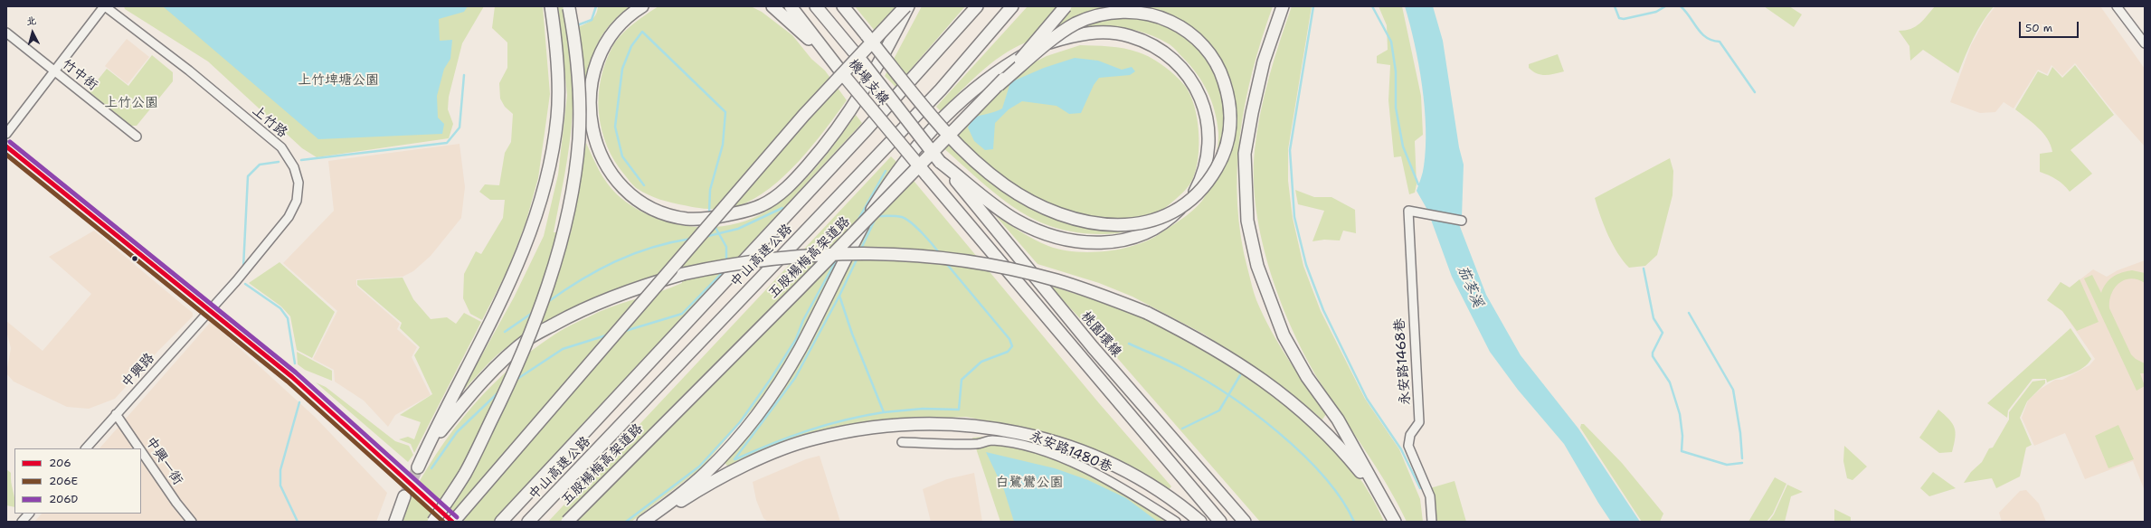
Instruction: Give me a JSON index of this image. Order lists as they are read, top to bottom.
{
  "streets": {
    "highway": [
      "機場支線",
      "中山高速公路",
      "五股楊梅高架道路",
      "桃園環線"
    ],
    "street": [
      "竹中街",
      "上竹路",
      "永安路1468巷",
      "中興路",
      "永安路1480巷",
      "中興一街"
    ]
  },
  "crossings": [
    ["機場支線", "桃園環線"],
    ["上竹路", "中興路"],
    ["中興路", "中興一街"]
  ],
  "water": ["茄苳溪"],
  "parks": ["上竹埤塘公園", "上竹公園", "白鷺鸞公園"],
  "lines": ["transit line 206D", "transit line 206", "transit line 206E"],
  "legend": ["206", "206E", "206D"],
  "scale_bar": "50 m",
  "north": "top"
}
